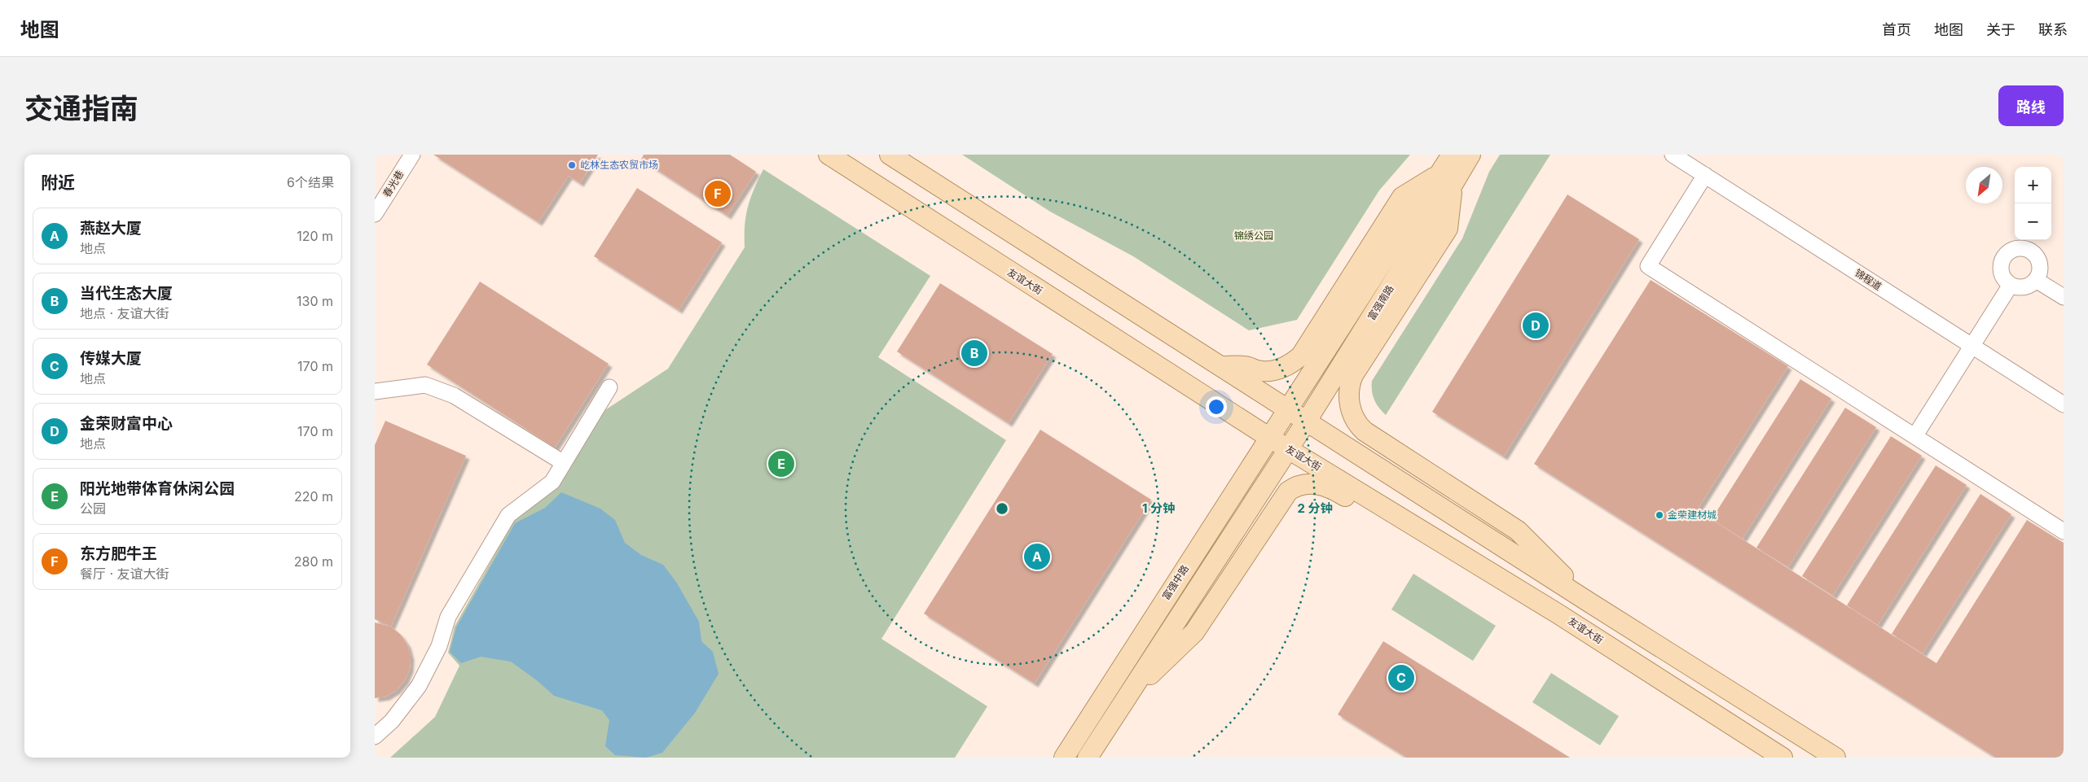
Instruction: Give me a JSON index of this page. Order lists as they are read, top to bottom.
{
  "streets": {
    "main road": ["友谊大街", "富强南路", "富强中路"],
    "street": ["春光巷", "锦程道"]
  },
  "crossings": [
    ["友谊大街", "富强南路"],
    ["友谊大街", "富强中路"],
    ["富强南路", "富强中路"]
  ],
  "parks": ["锦绣公园"],
  "places": ["屹林生态农贸市场", "金荣建材城"],
  "north": "bottom left",
  "page": {
    "header": "地图",
    "nav": [
      "首页",
      "地图",
      "关于",
      "联系"
    ],
    "title": "交通指南",
    "buttons": "路线",
    "heading": ["附近", "6个结果"],
    "map_buttons": ["+", "−"],
    "pins": [
      "F",
      "D",
      "B",
      "E",
      "A",
      "C"
    ],
    "list": [
      {
        "mark": "A",
        "name": "燕赵大厦",
        "note": "地点",
        "value": "120 m"
      },
      {
        "mark": "B",
        "name": "当代生态大厦",
        "note": "地点 · 友谊大街",
        "value": "130 m"
      },
      {
        "mark": "C",
        "name": "传媒大厦",
        "note": "地点",
        "value": "170 m"
      },
      {
        "mark": "D",
        "name": "金荣财富中心",
        "note": "地点",
        "value": "170 m"
      },
      {
        "mark": "E",
        "name": "阳光地带体育休闲公园",
        "note": "公园",
        "value": "220 m"
      },
      {
        "mark": "F",
        "name": "东方肥牛王",
        "note": "餐厅 · 友谊大街",
        "value": "280 m"
      }
    ]
  },
  "rings": ["1 分钟", "2 分钟"]
}
